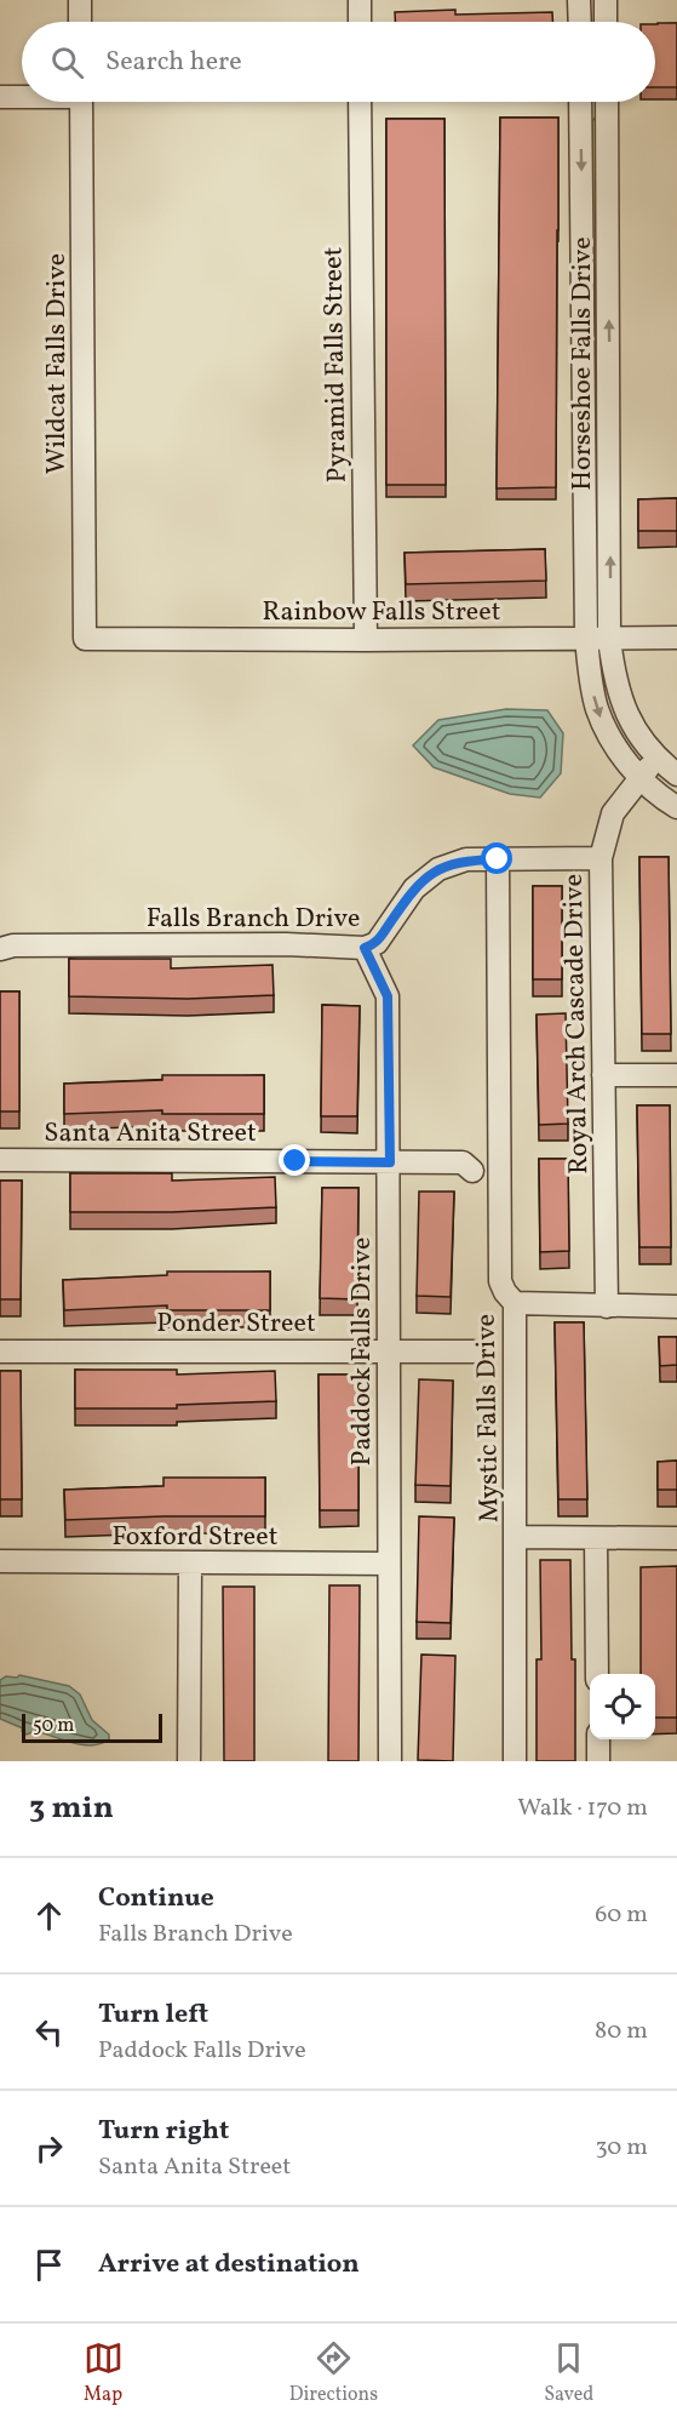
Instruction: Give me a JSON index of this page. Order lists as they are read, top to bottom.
{
  "streets": {
    "street": [
      "Wildcat Falls Drive",
      "Horseshoe Falls Drive",
      "Pyramid Falls Street",
      "Rainbow Falls Street",
      "Falls Branch Drive",
      "Royal Arch Cascade Drive",
      "Santa Anita Street",
      "Ponder Street",
      "Paddock Falls Drive",
      "Mystic Falls Drive",
      "Foxford Street"
    ]
  },
  "crossings": [
    ["Wildcat Falls Drive", "Rainbow Falls Street"],
    ["Horseshoe Falls Drive", "Rainbow Falls Street"],
    ["Horseshoe Falls Drive", "Royal Arch Cascade Drive"],
    ["Pyramid Falls Street", "Rainbow Falls Street"],
    ["Falls Branch Drive", "Royal Arch Cascade Drive"],
    ["Falls Branch Drive", "Paddock Falls Drive"],
    ["Falls Branch Drive", "Mystic Falls Drive"],
    ["Santa Anita Street", "Paddock Falls Drive"],
    ["Ponder Street", "Paddock Falls Drive"],
    ["Paddock Falls Drive", "Foxford Street"]
  ],
  "scale_bar": "50 m",
  "page": {
    "search": "Search here",
    "scale": "50 m",
    "heading": ["3 min", "Walk · 170 m"],
    "list": [
      ["Continue", "Falls Branch Drive", "60 m"],
      ["Turn left", "Paddock Falls Drive", "80 m"],
      ["Turn right", "Santa Anita Street", "30 m"],
      "Arrive at destination"
    ],
    "nav": ["Map", "Directions", "Saved"]
  }
}
